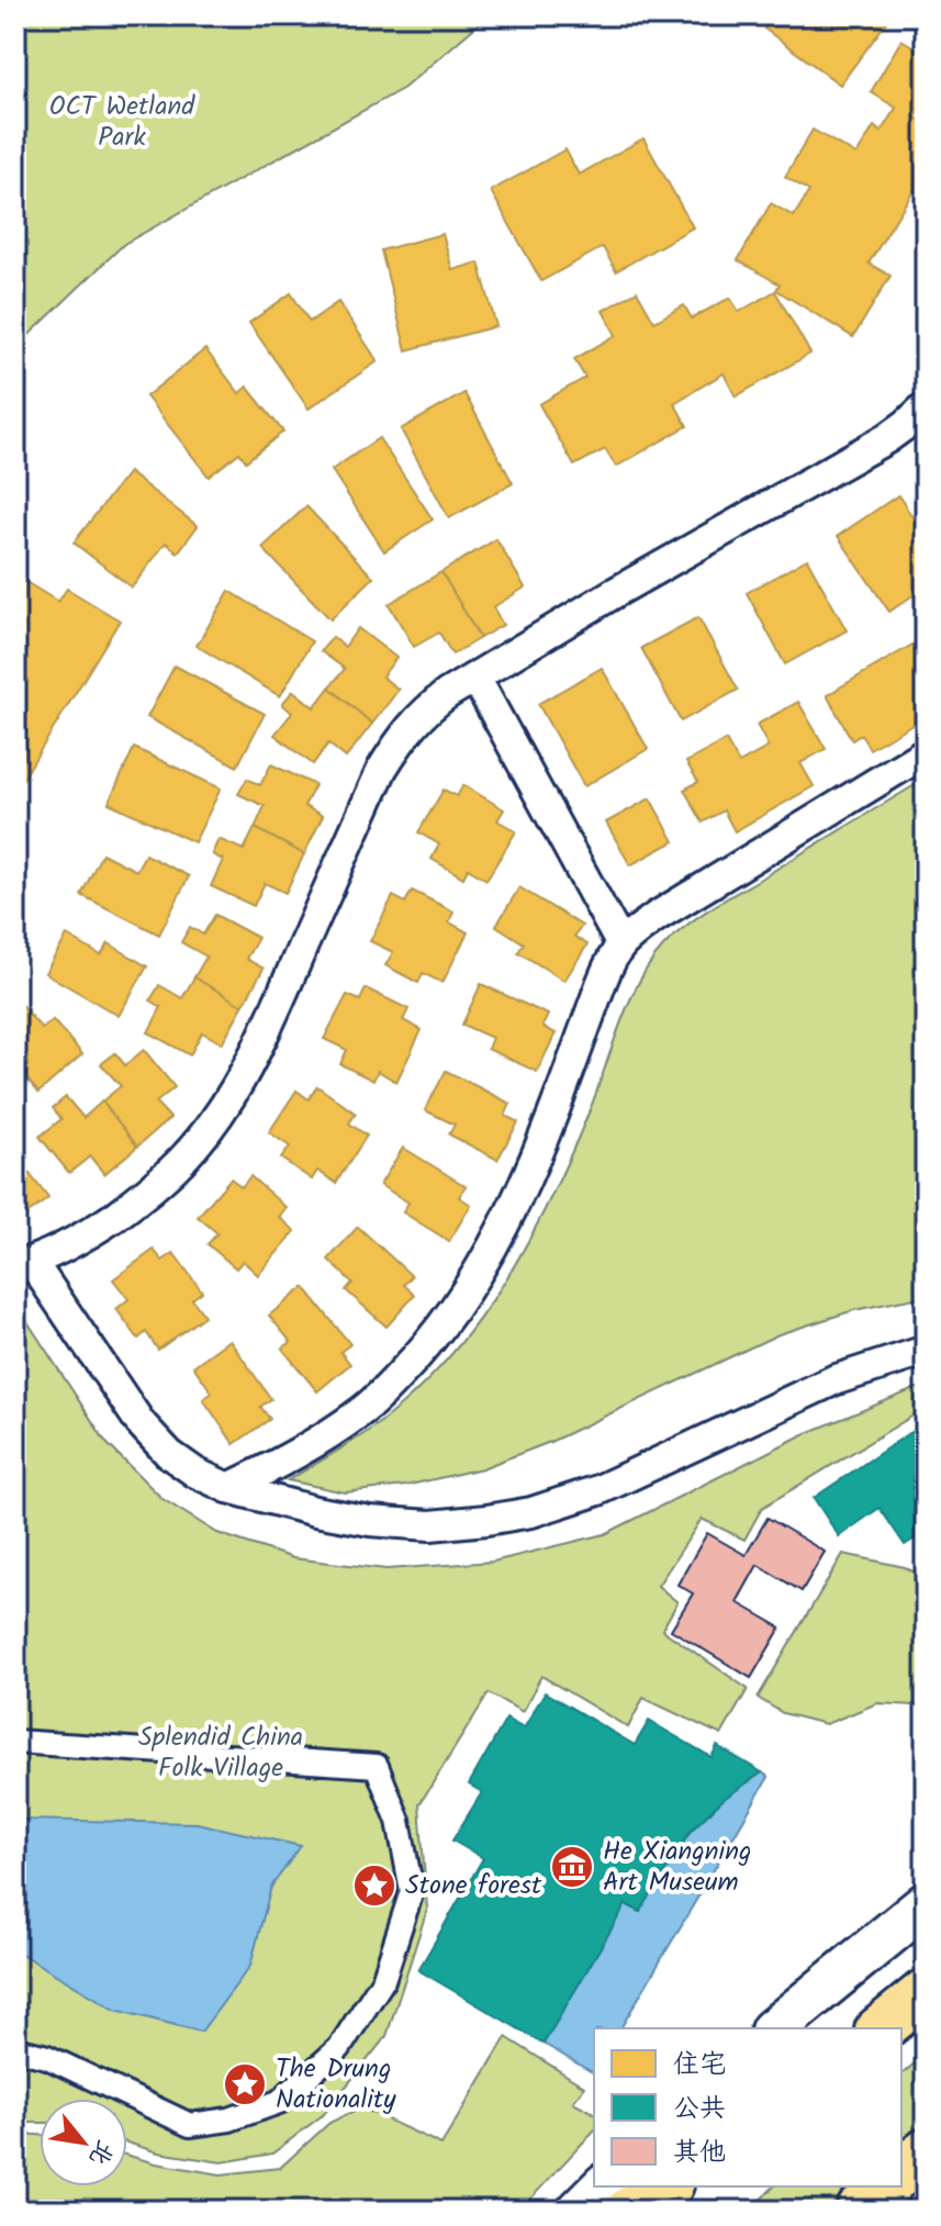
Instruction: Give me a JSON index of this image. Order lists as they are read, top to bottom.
{
  "parks": ["OCT Wetland Park", "Splendid China Folk Village"],
  "places": {
    "museum": ["He Xiangning Art Museum"],
    "place": ["Stone forest", "The Drung Nationality"]
  },
  "legend": ["住宅", "公共", "其他"],
  "north": "bottom right"
}
